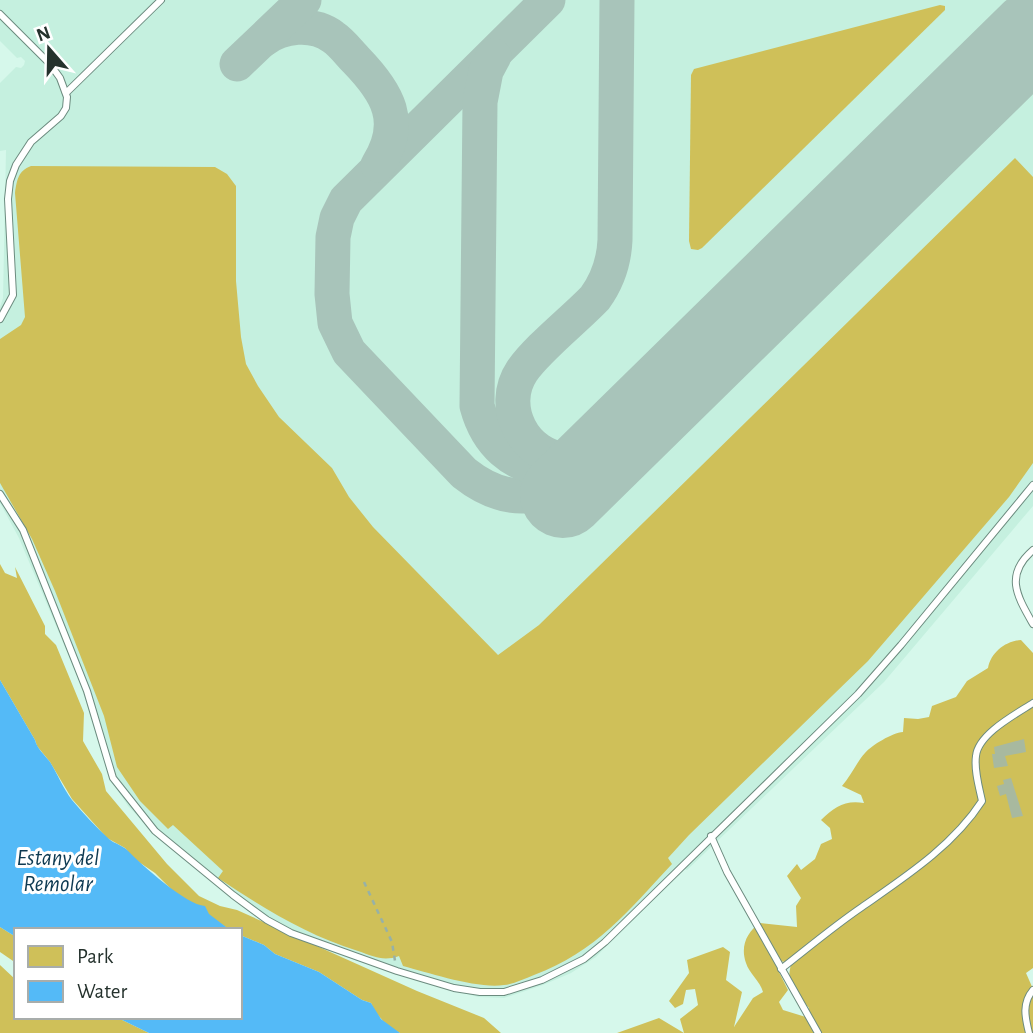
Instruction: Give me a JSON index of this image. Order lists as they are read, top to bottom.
{
  "water": ["Estany del Remolar"],
  "legend": ["Park", "Water"],
  "north": "top"
}
